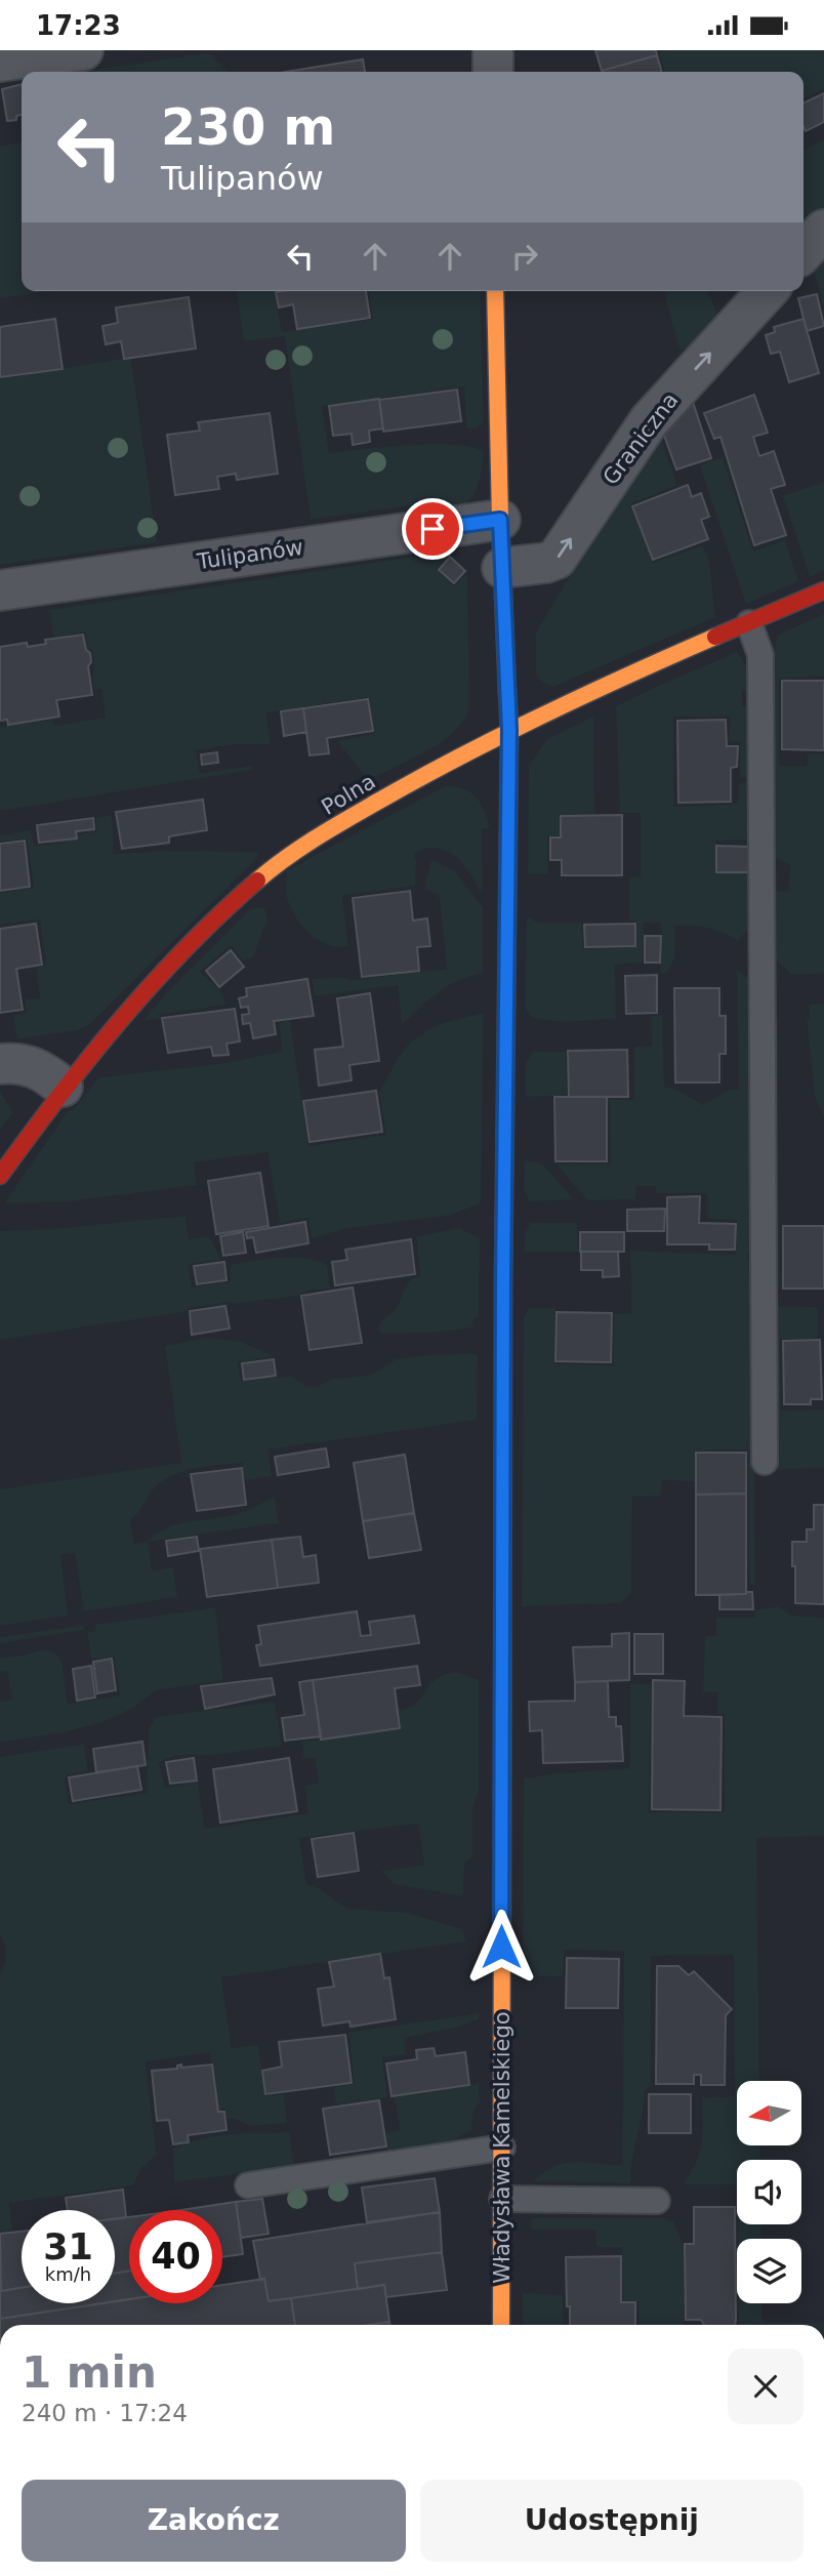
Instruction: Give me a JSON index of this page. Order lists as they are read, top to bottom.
{
  "streets": {
    "street": [
      "Graniczna",
      "Tulipanów",
      "Polna",
      "Władysława Kamelskiego"
    ]
  },
  "crossings": [
    ["Graniczna", "Władysława Kamelskiego"],
    ["Tulipanów", "Władysława Kamelskiego"],
    ["Polna", "Władysława Kamelskiego"]
  ],
  "one_way": ["Graniczna"],
  "north": "left",
  "page": {
    "status": "17:23",
    "turn": ["230 m", "Tulipanów"],
    "speed": "31 km/h",
    "limit": "40",
    "heading": ["1 min", "240 m · 17:24"],
    "buttons": ["Zakończ", "Udostępnij"]
  }
}
